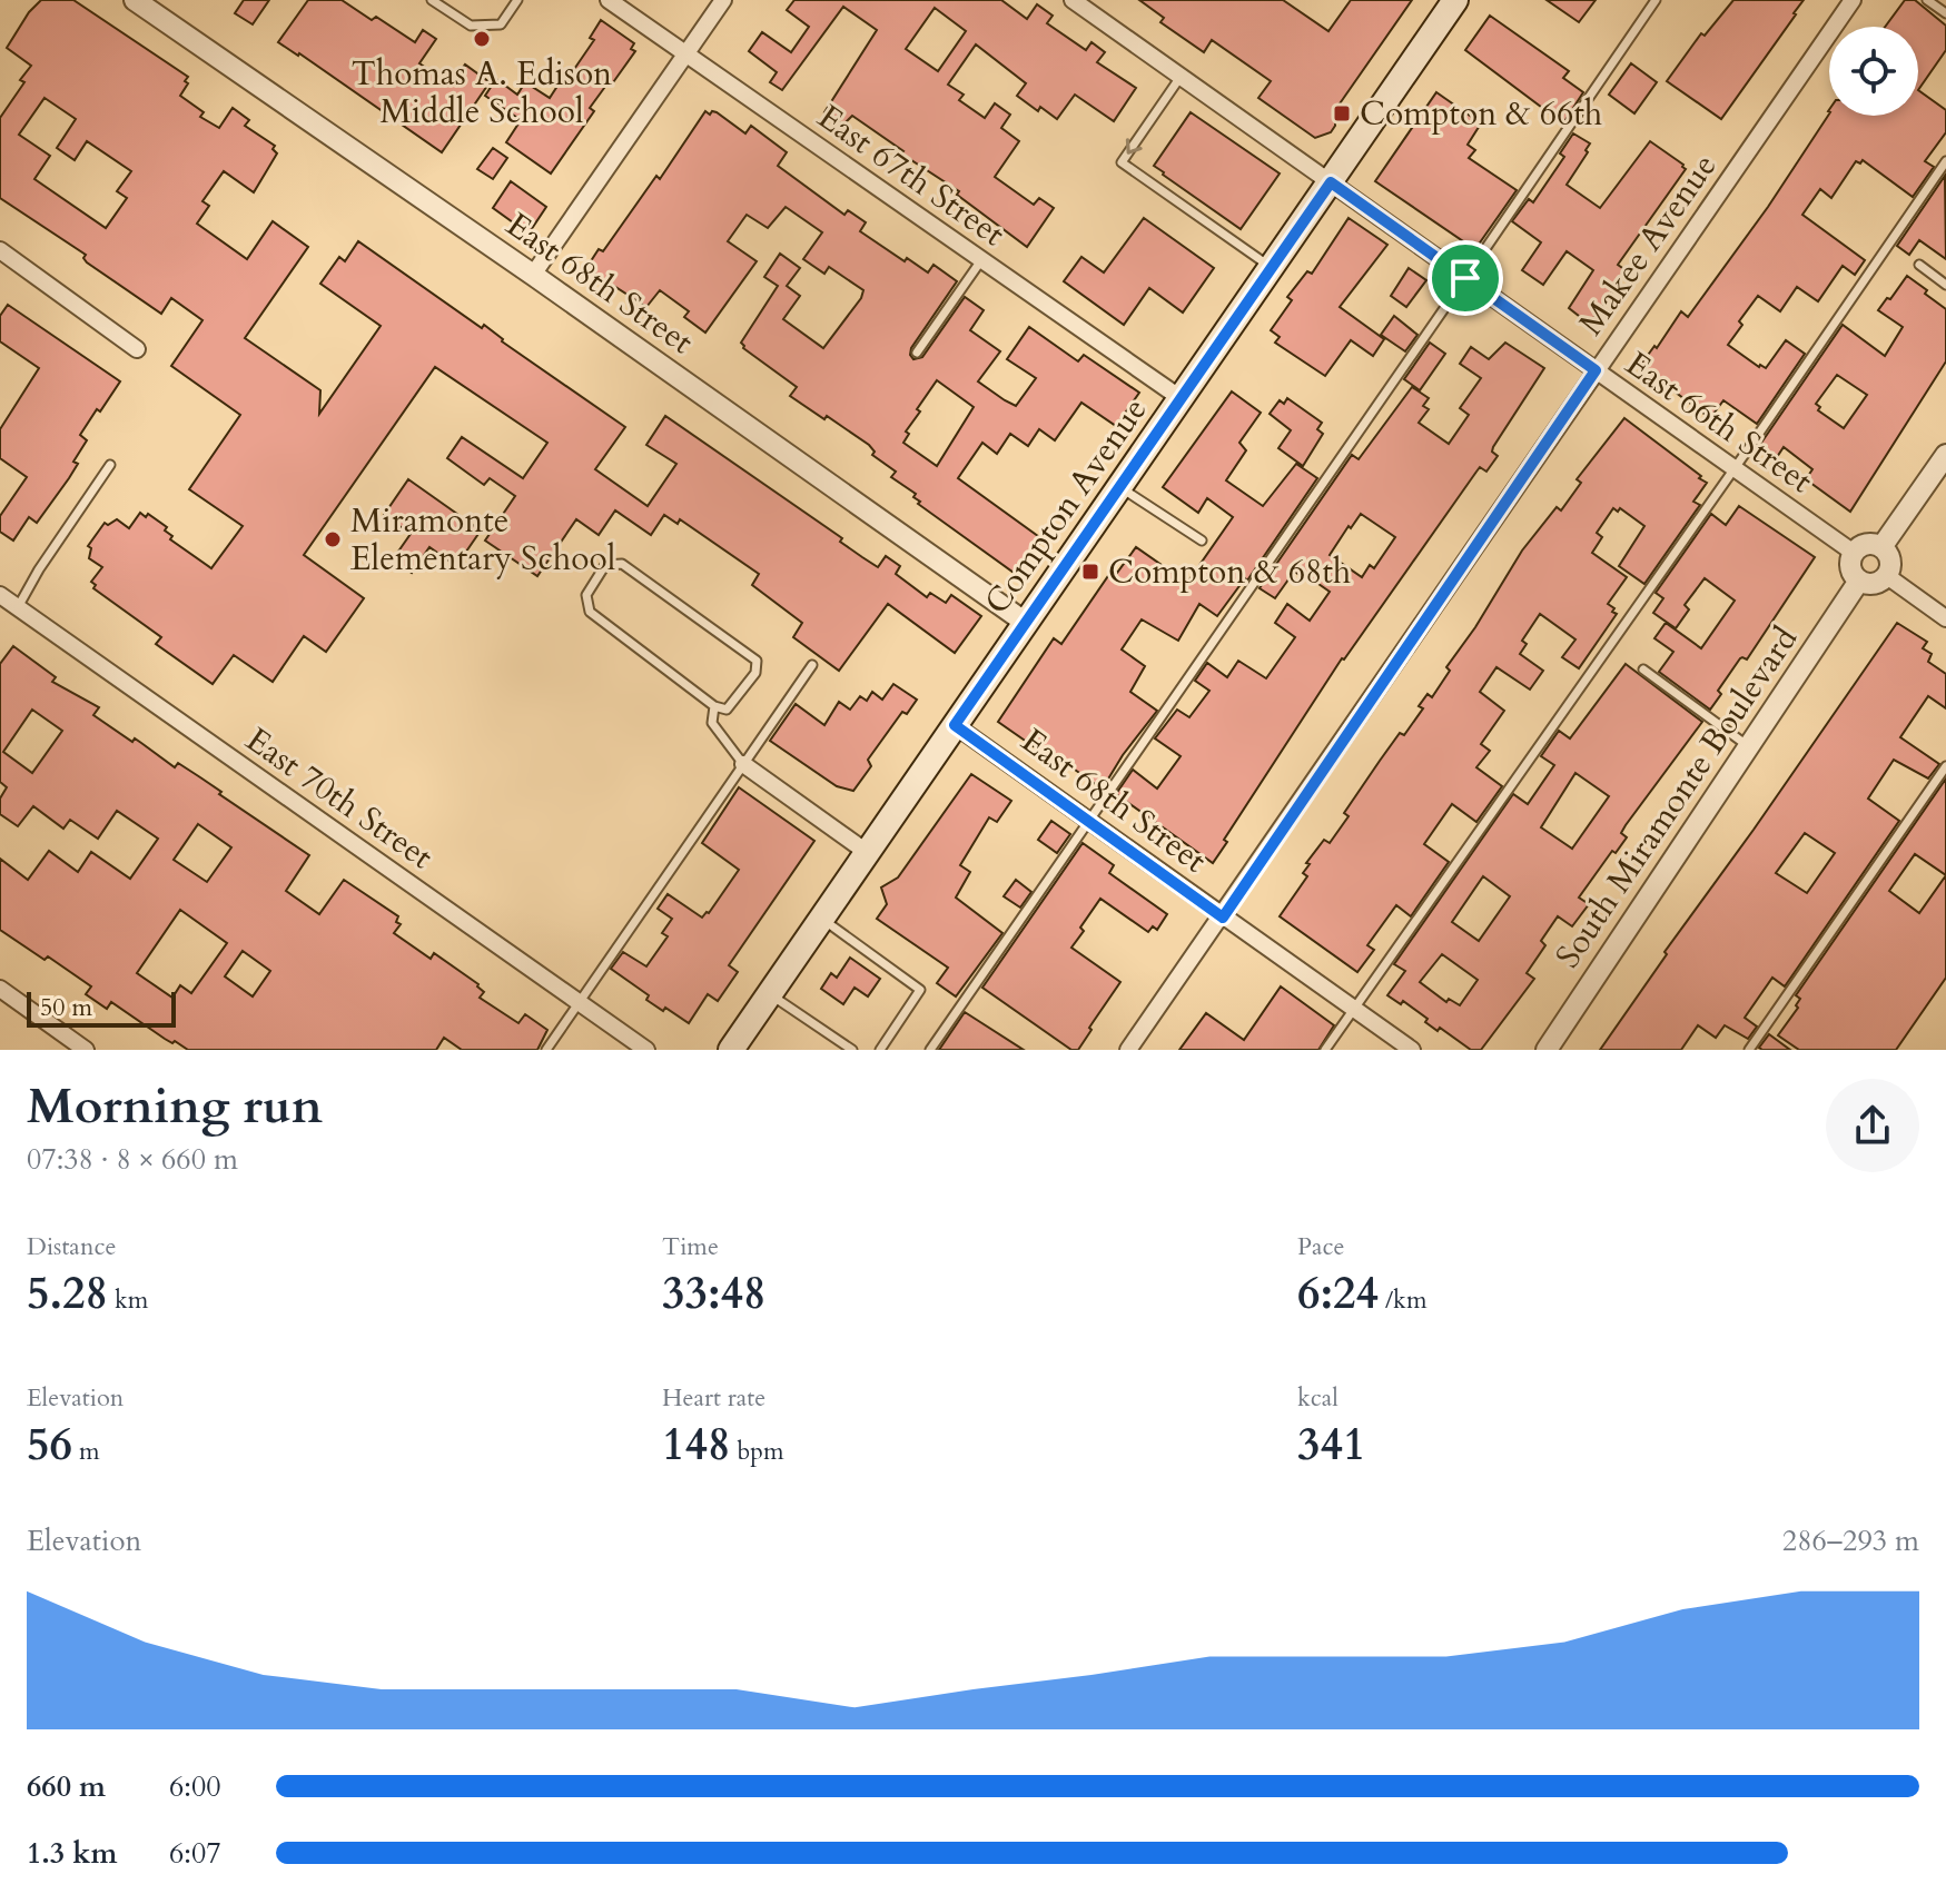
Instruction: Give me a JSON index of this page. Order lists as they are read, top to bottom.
{
  "streets": {
    "main road": ["Compton Avenue"],
    "street": [
      "East 67th Street",
      "Makee Avenue",
      "East 68th Street",
      "East 66th Street",
      "South Miramonte Boulevard",
      "East 70th Street"
    ]
  },
  "crossings": [
    ["East 67th Street", "Compton Avenue"],
    ["Makee Avenue", "East 68th Street"],
    ["Makee Avenue", "East 66th Street"],
    ["East 68th Street", "Compton Avenue"],
    ["East 66th Street", "Compton Avenue"],
    ["East 66th Street", "South Miramonte Boulevard"]
  ],
  "places": {
    "other": ["Thomas A. Edison Middle School", "Miramonte Elementary School"],
    "transit": ["Compton & 66th", "Compton & 68th"]
  },
  "scale_bar": "50 m",
  "page": {
    "scale": "50 m",
    "heading": ["Morning run", "07:38 · 8 × 660 m"],
    "stats": [
      ["Distance", "5.28 km"],
      ["Time", "33:48"],
      ["Pace", "6:24 /km"],
      ["Elevation", "56 m"],
      ["Heart rate", "148 bpm"],
      ["kcal", "341"]
    ],
    "chart": ["Elevation", "286–293 m"],
    "list": [
      {
        "name": "660 m",
        "note": "6:00"
      },
      {
        "name": "1.3 km",
        "note": "6:07"
      }
    ]
  }
}
